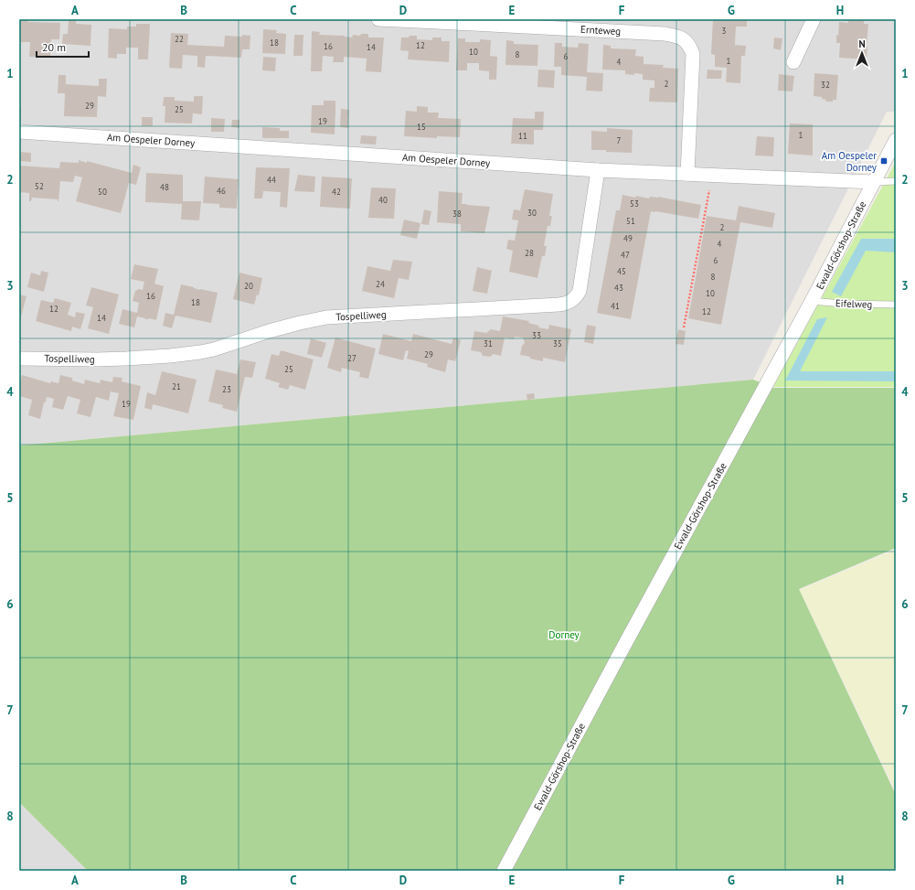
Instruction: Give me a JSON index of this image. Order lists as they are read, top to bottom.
{
  "streets": {
    "street": [
      "Ernteweg",
      "Am Oespeler Dorney",
      "Ewald-Görshop-Straße",
      "Tospelliweg"
    ],
    "lane": ["Eifelweg"]
  },
  "crossings": [
    ["Ernteweg", "Am Oespeler Dorney"],
    ["Am Oespeler Dorney", "Ewald-Görshop-Straße"],
    ["Am Oespeler Dorney", "Tospelliweg"],
    ["Ewald-Görshop-Straße", "Eifelweg"]
  ],
  "parks": ["Dorney"],
  "places": {
    "transit": ["Am Oespeler Dorney"]
  },
  "house_numbers": [
    "3",
    "22",
    "18",
    "12",
    "16",
    "14",
    "10",
    "8",
    "6",
    "1",
    "4",
    "2",
    "32",
    "29",
    "25",
    "19",
    "15",
    "1",
    "11",
    "7",
    "44",
    "52",
    "48",
    "46",
    "50",
    "42",
    "40",
    "53",
    "30",
    "38",
    "51",
    "2",
    "49",
    "4",
    "28",
    "47",
    "6",
    "45",
    "8",
    "24",
    "20",
    "43",
    "10",
    "16",
    "18",
    "41",
    "12",
    "12",
    "14",
    "33",
    "31",
    "35",
    "29",
    "27",
    "25",
    "21",
    "23",
    "19"
  ],
  "scale_bar": "20 m",
  "north": "top",
  "grid": {
    "columns": [
      "A",
      "B",
      "C",
      "D",
      "E",
      "F",
      "G",
      "H"
    ],
    "rows": [
      "1",
      "2",
      "3",
      "4",
      "5",
      "6",
      "7",
      "8"
    ]
  }
}
